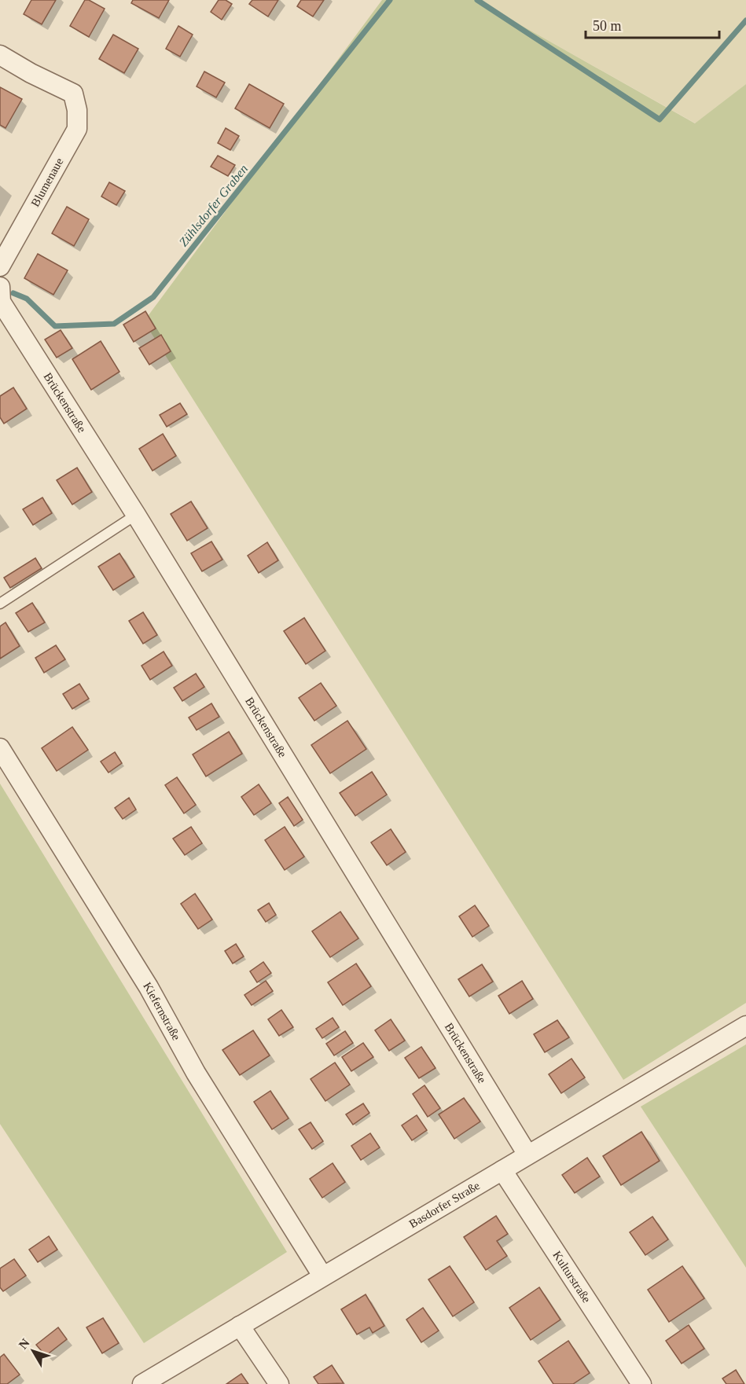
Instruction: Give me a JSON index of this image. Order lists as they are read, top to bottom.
{
  "streets": {
    "street": [
      "Blumenaue",
      "Brückenstraße",
      "Kiefernstraße",
      "Basdorfer Straße",
      "Kulturstraße"
    ]
  },
  "crossings": [
    ["Brückenstraße", "Basdorfer Straße"],
    ["Kiefernstraße", "Basdorfer Straße"],
    ["Basdorfer Straße", "Kulturstraße"]
  ],
  "water": ["Zühlsdorfer Graben"],
  "scale_bar": "50 m",
  "north": "top left"
}
